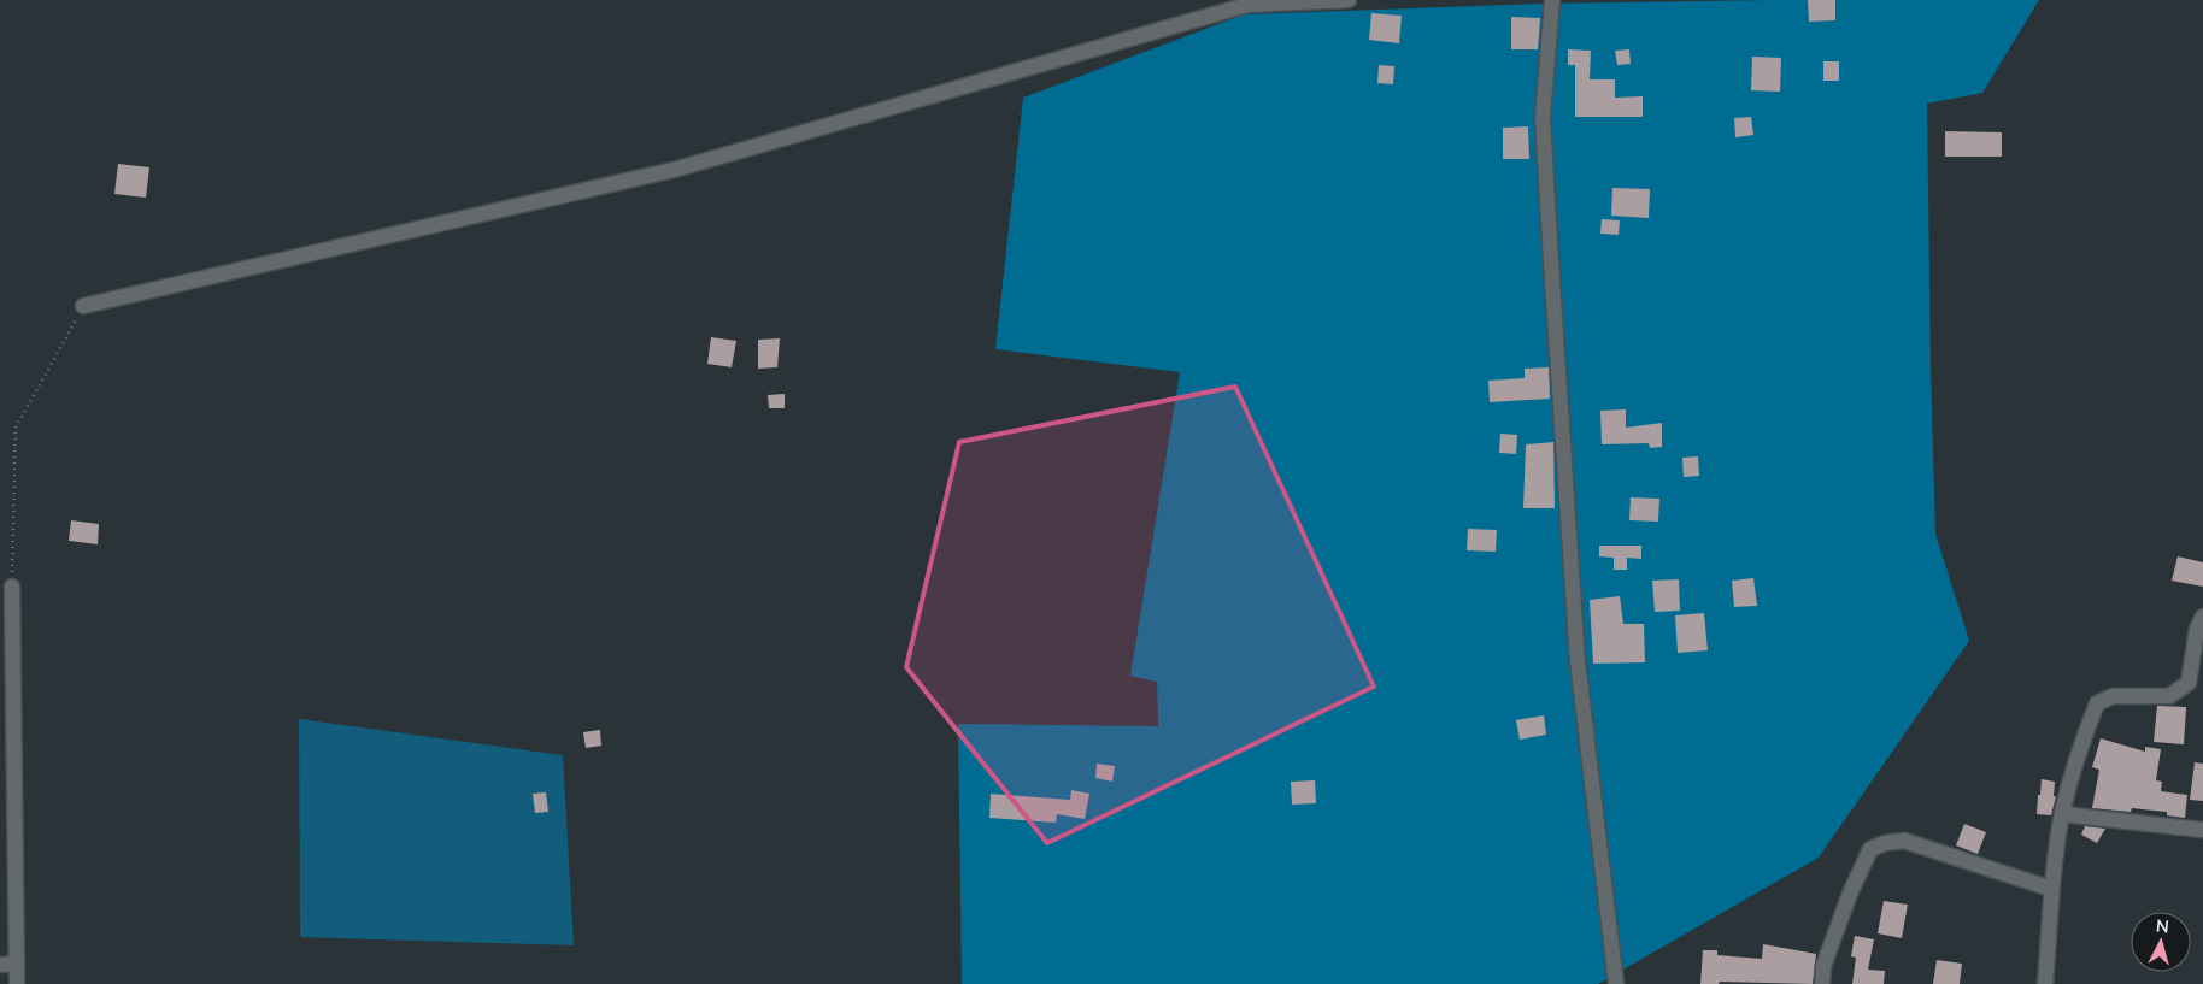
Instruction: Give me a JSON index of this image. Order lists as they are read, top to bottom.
{
  "north": "top"
}
